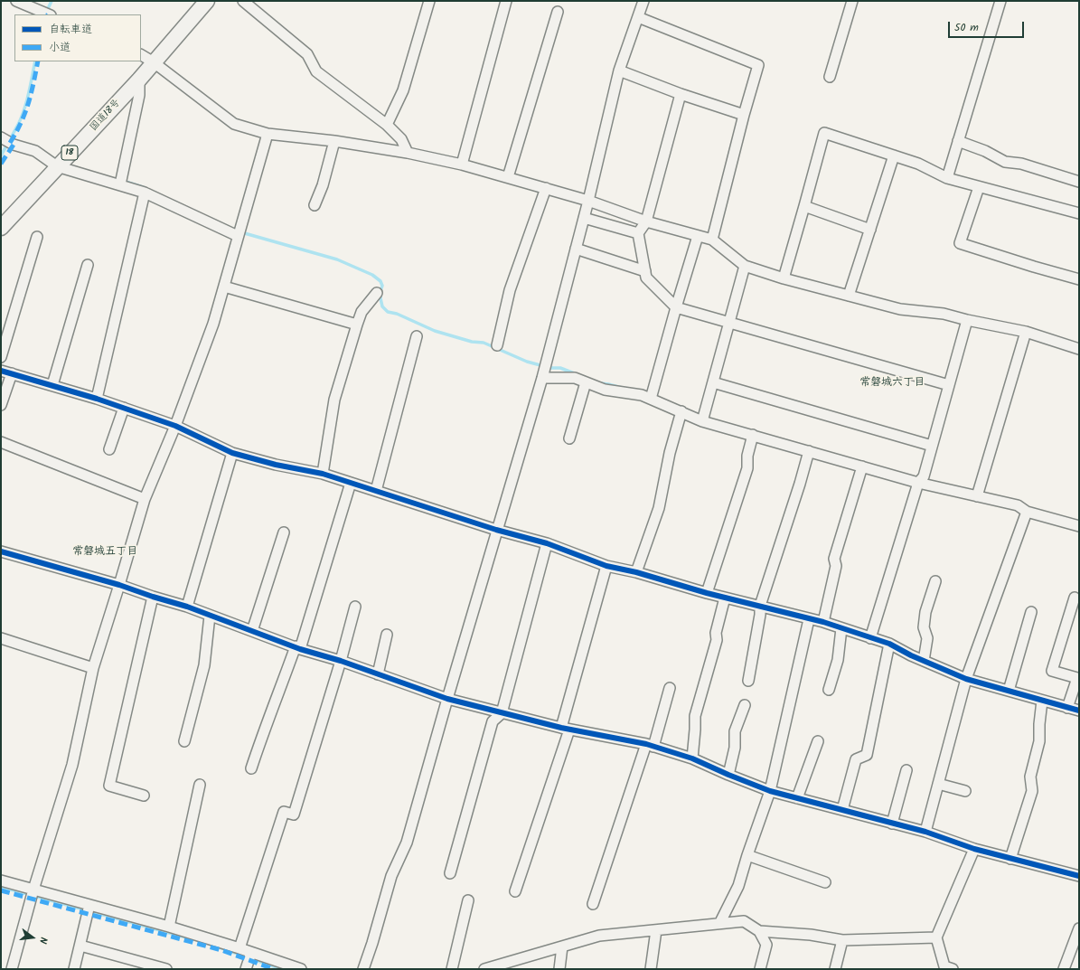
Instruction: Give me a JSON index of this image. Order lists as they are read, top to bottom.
{
  "streets": {
    "highway": ["国道18号", "18"]
  },
  "districts": ["常磐城六丁目", "常磐城五丁目"],
  "legend": ["自転車道", "小道"],
  "scale_bar": "50 m",
  "north": "right"
}
